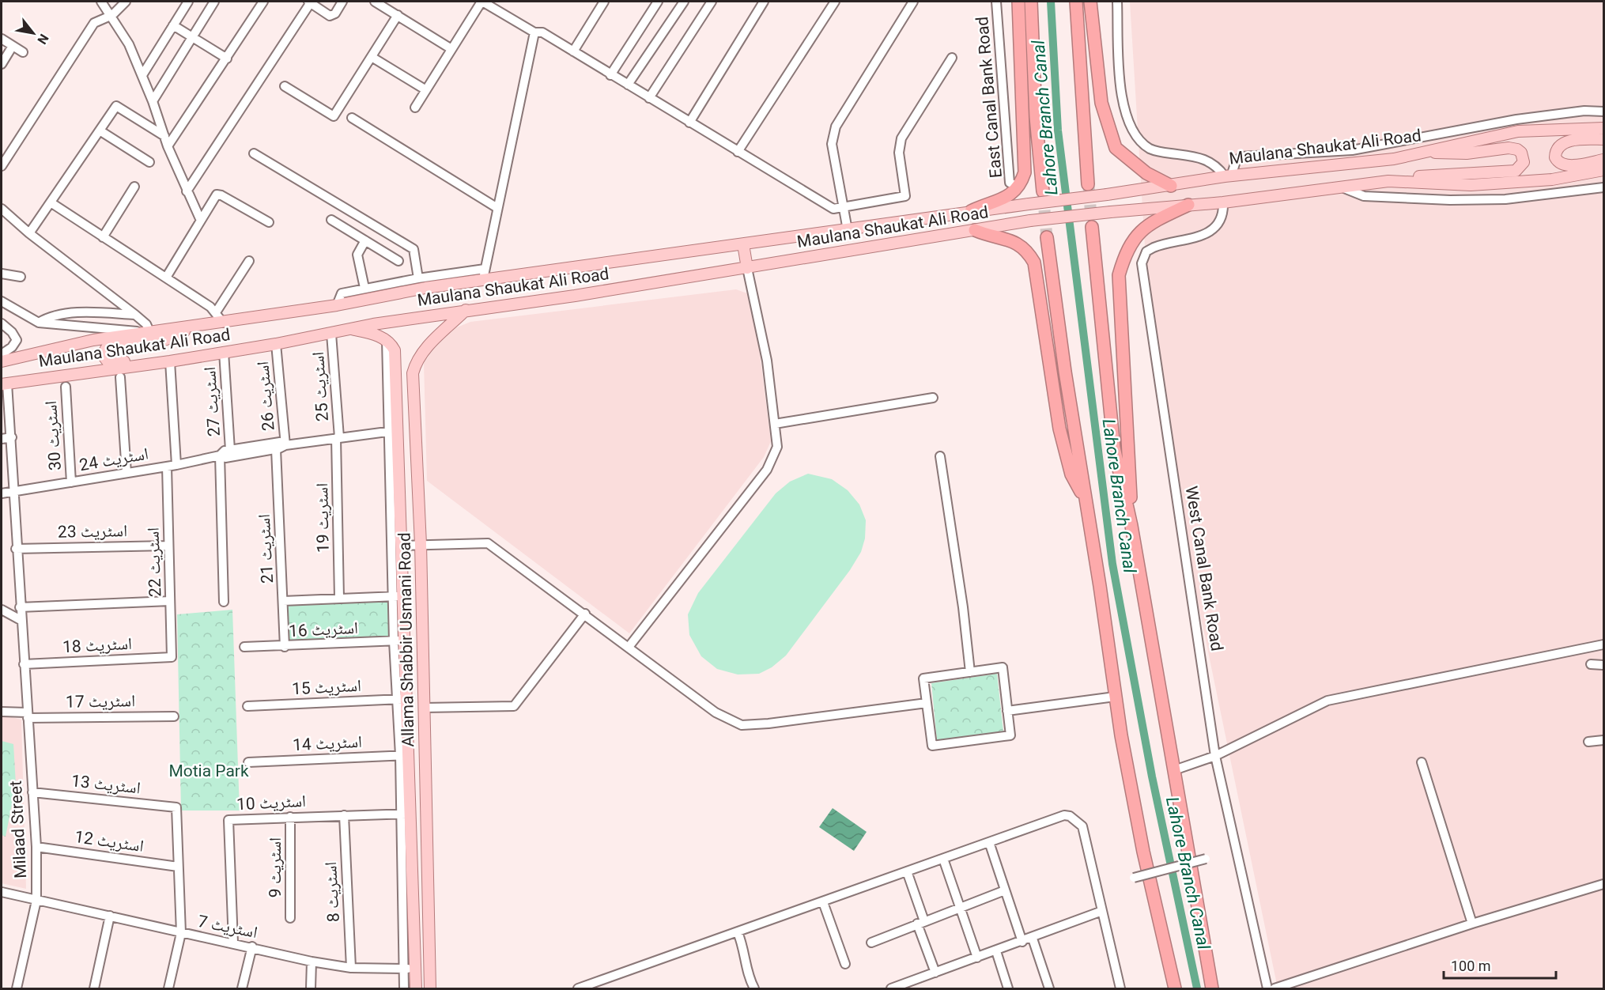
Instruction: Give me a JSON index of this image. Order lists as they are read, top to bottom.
{
  "streets": {
    "main road": ["Maulana Shaukat Ali Road", "Allama Shabbir Usmani Road"],
    "street": [
      "East Canal Bank Road",
      "اسٹریٹ 25",
      "اسٹریٹ 26",
      "اسٹریٹ 27",
      "اسٹریٹ 30",
      "اسٹریٹ 24",
      "اسٹریٹ 19",
      "اسٹریٹ 23",
      "اسٹریٹ 21",
      "اسٹریٹ 22",
      "West Canal Bank Road",
      "اسٹریٹ 16",
      "اسٹریٹ 18",
      "اسٹریٹ 15",
      "اسٹریٹ 17",
      "اسٹریٹ 14",
      "اسٹریٹ 13",
      "اسٹریٹ 10",
      "Milaad Street",
      "اسٹریٹ 12",
      "اسٹریٹ 9",
      "اسٹریٹ 8",
      "اسٹریٹ 7"
    ]
  },
  "crossings": [
    ["Maulana Shaukat Ali Road", "اسٹریٹ 25"],
    ["Maulana Shaukat Ali Road", "اسٹریٹ 26"],
    ["Maulana Shaukat Ali Road", "اسٹریٹ 27"],
    ["Maulana Shaukat Ali Road", "Allama Shabbir Usmani Road"],
    ["Maulana Shaukat Ali Road", "Milaad Street"],
    ["اسٹریٹ 25", "اسٹریٹ 24"],
    ["اسٹریٹ 25", "اسٹریٹ 19"],
    ["اسٹریٹ 26", "اسٹریٹ 24"],
    ["اسٹریٹ 27", "اسٹریٹ 24"],
    ["اسٹریٹ 30", "اسٹریٹ 24"],
    ["اسٹریٹ 24", "اسٹریٹ 19"],
    ["اسٹریٹ 24", "اسٹریٹ 21"],
    ["اسٹریٹ 24", "اسٹریٹ 22"],
    ["اسٹریٹ 24", "Allama Shabbir Usmani Road"],
    ["اسٹریٹ 24", "Milaad Street"],
    ["اسٹریٹ 23", "اسٹریٹ 22"],
    ["اسٹریٹ 23", "Milaad Street"],
    ["اسٹریٹ 21", "اسٹریٹ 16"],
    ["اسٹریٹ 22", "اسٹریٹ 18"],
    ["اسٹریٹ 16", "Allama Shabbir Usmani Road"],
    ["Allama Shabbir Usmani Road", "اسٹریٹ 15"],
    ["Allama Shabbir Usmani Road", "اسٹریٹ 14"],
    ["Allama Shabbir Usmani Road", "اسٹریٹ 10"],
    ["Allama Shabbir Usmani Road", "اسٹریٹ 7"],
    ["اسٹریٹ 18", "Milaad Street"],
    ["اسٹریٹ 17", "Milaad Street"],
    ["اسٹریٹ 13", "Milaad Street"],
    ["اسٹریٹ 13", "اسٹریٹ 12"],
    ["اسٹریٹ 10", "اسٹریٹ 9"],
    ["اسٹریٹ 10", "اسٹریٹ 8"],
    ["اسٹریٹ 10", "اسٹریٹ 7"],
    ["Milaad Street", "اسٹریٹ 12"],
    ["Milaad Street", "اسٹریٹ 7"],
    ["اسٹریٹ 8", "اسٹریٹ 7"]
  ],
  "water": ["Lahore Branch Canal"],
  "parks": ["Motia Park"],
  "scale_bar": "100 m",
  "north": "bottom right"
}
